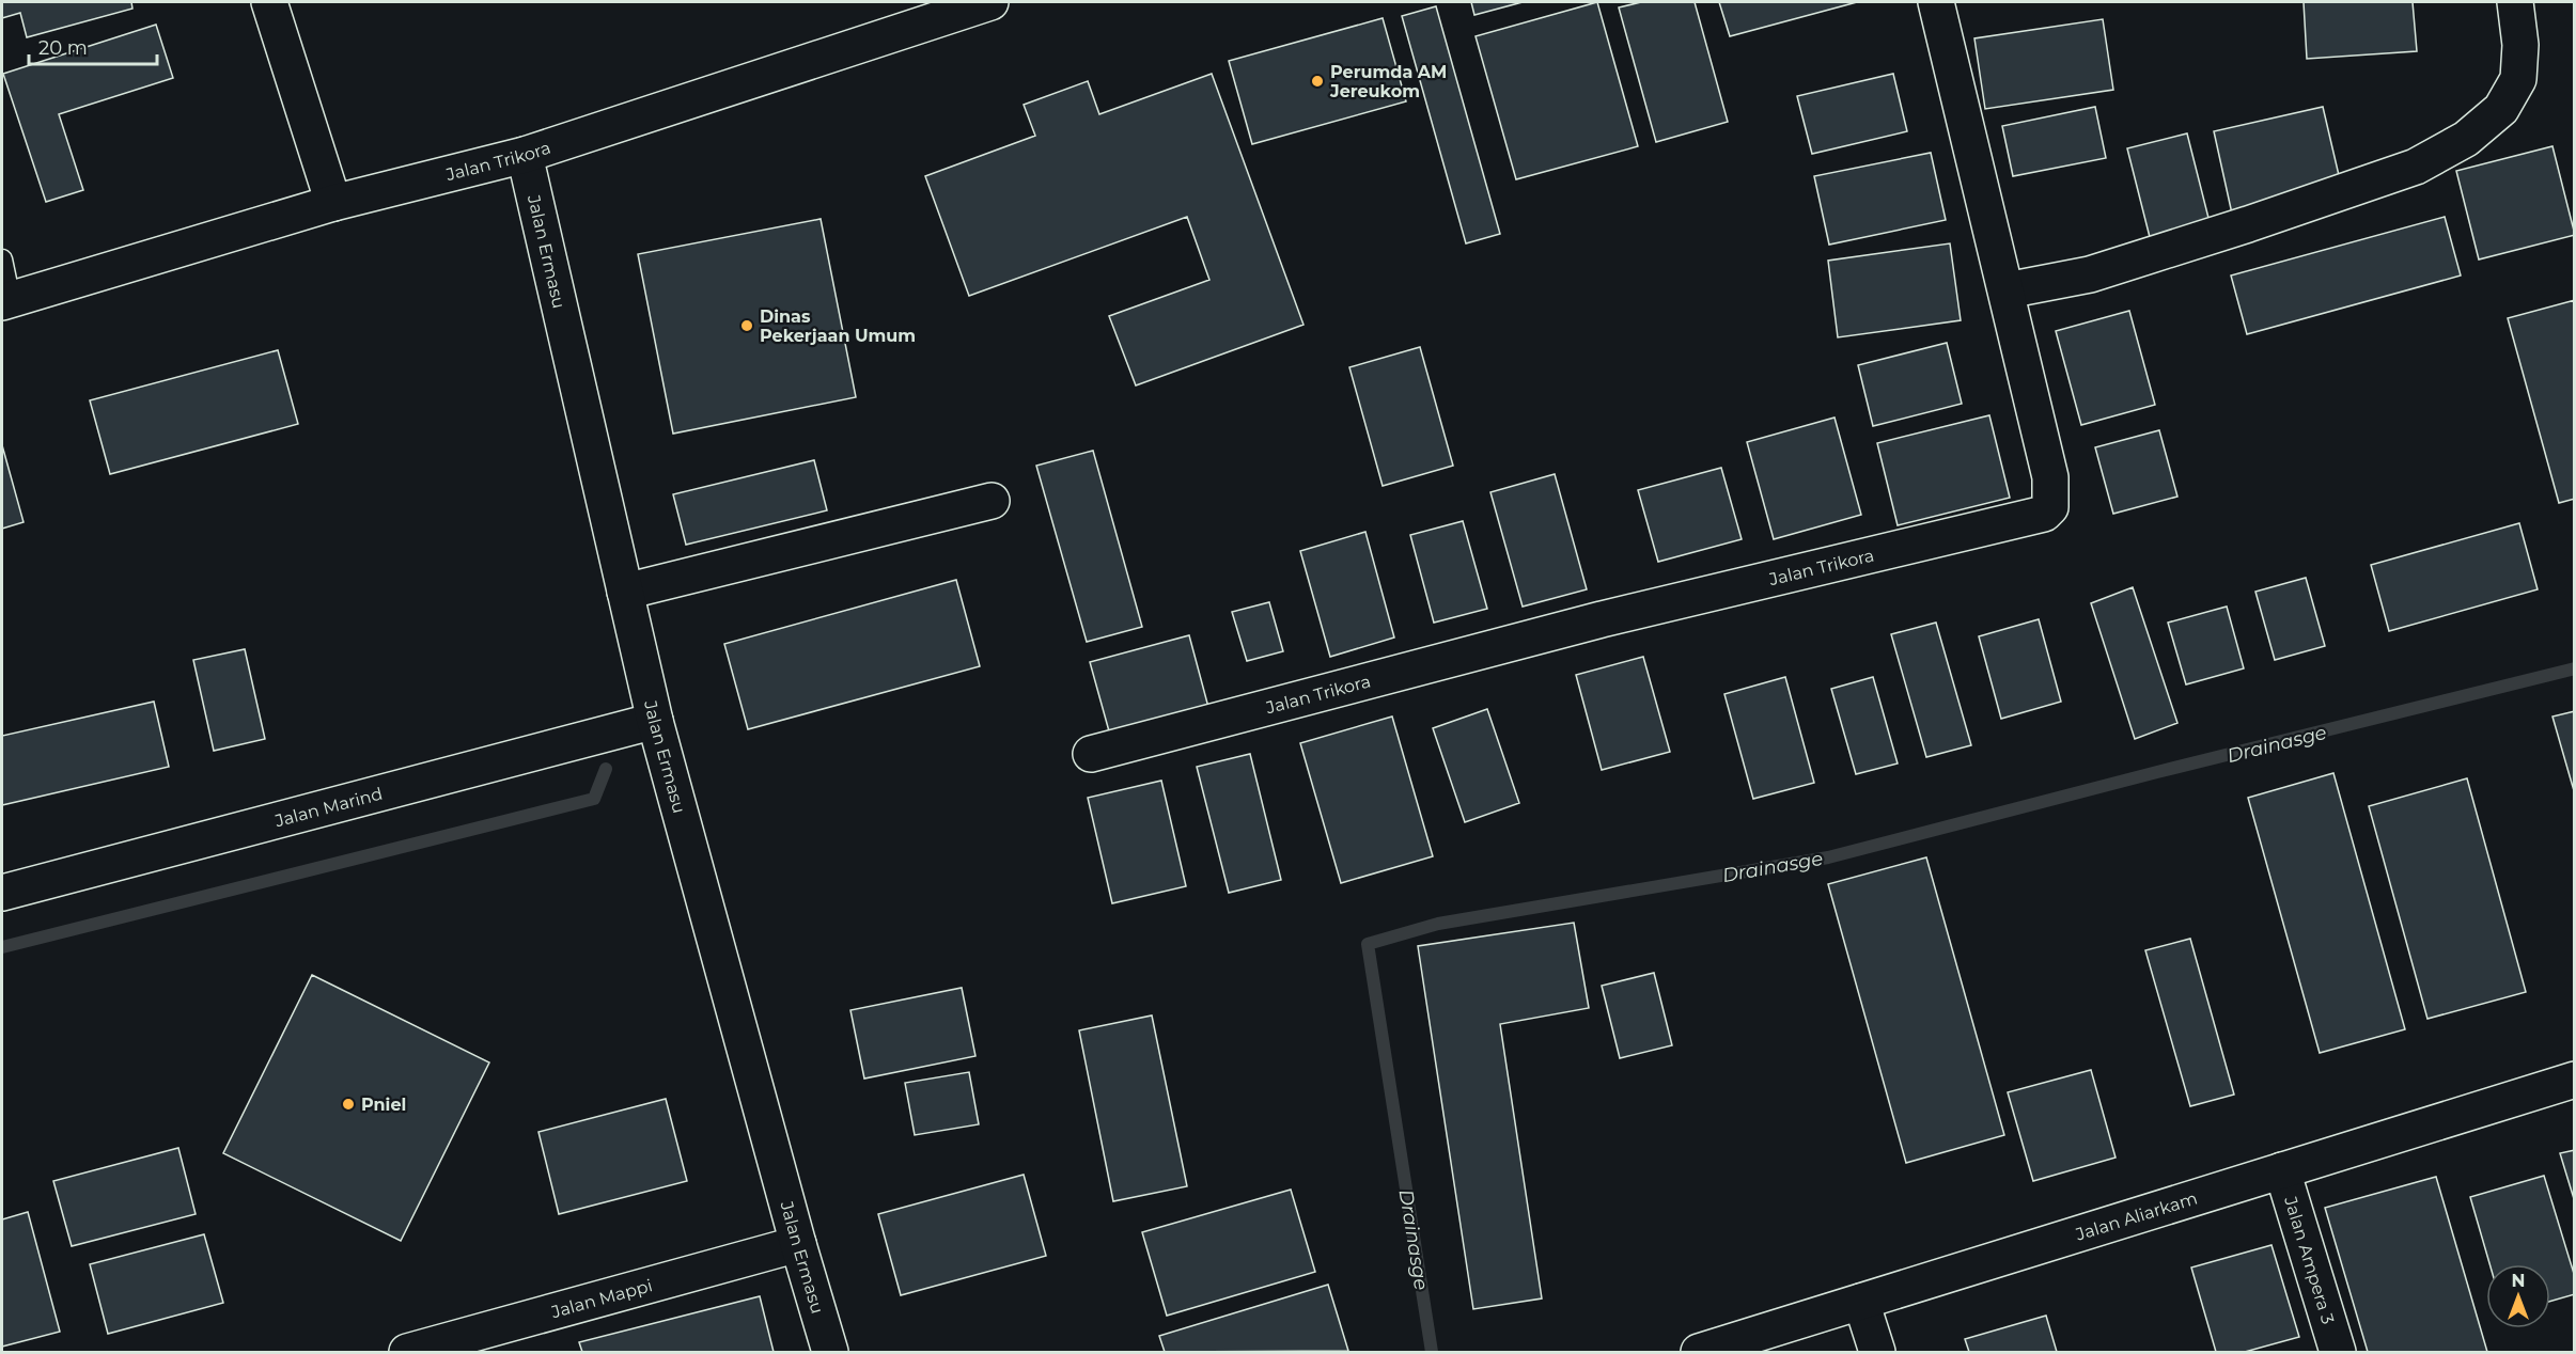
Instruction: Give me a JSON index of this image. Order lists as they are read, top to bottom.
{
  "streets": {
    "main road": [
      "Jalan Trikora",
      "Jalan Ermasu",
      "Jalan Marind",
      "Jalan Aliarkam",
      "Jalan Ampera 3",
      "Jalan Mappi"
    ]
  },
  "crossings": [
    ["Jalan Trikora", "Jalan Ermasu"],
    ["Jalan Ermasu", "Jalan Marind"],
    ["Jalan Ermasu", "Jalan Mappi"],
    ["Jalan Aliarkam", "Jalan Ampera 3"]
  ],
  "water": ["Drainasge"],
  "places": ["Perumda AM Jereukom", "Dinas Pekerjaan Umum", "Pniel"],
  "scale_bar": "20 m",
  "north": "top"
}
